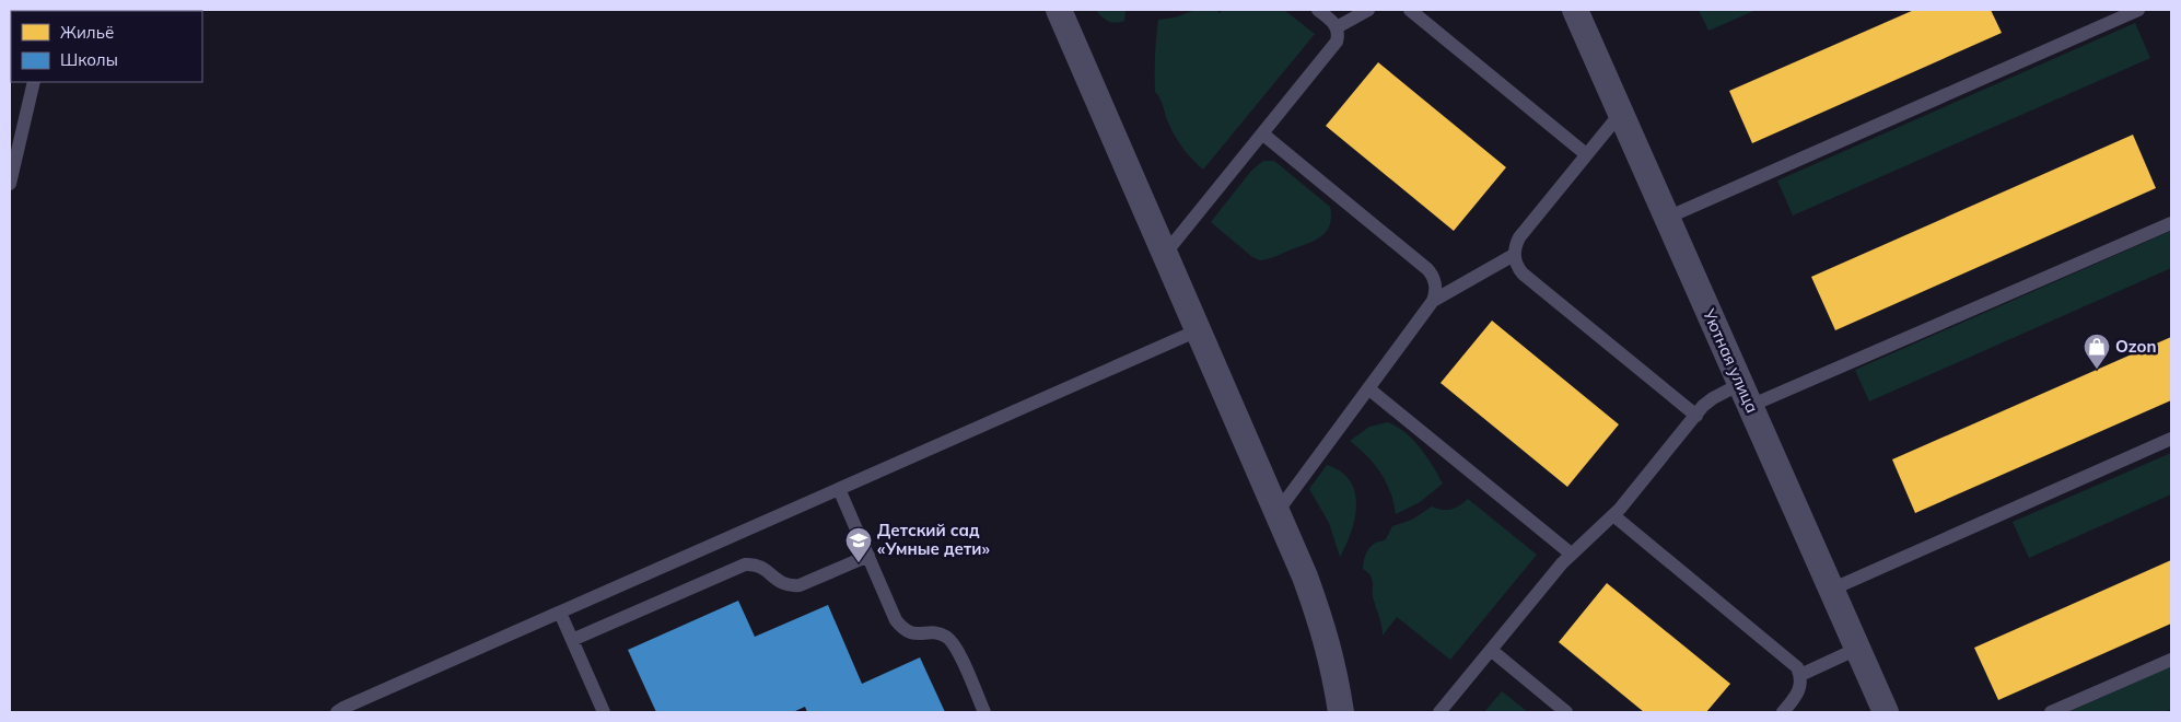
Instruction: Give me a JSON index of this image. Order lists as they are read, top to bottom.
{
  "streets": {
    "street": ["Уютная улица"]
  },
  "places": {
    "shop": ["Ozon"],
    "school or university": ["Детский сад «Умные дети»"]
  },
  "legend": ["Жильё", "Школы"]
}
